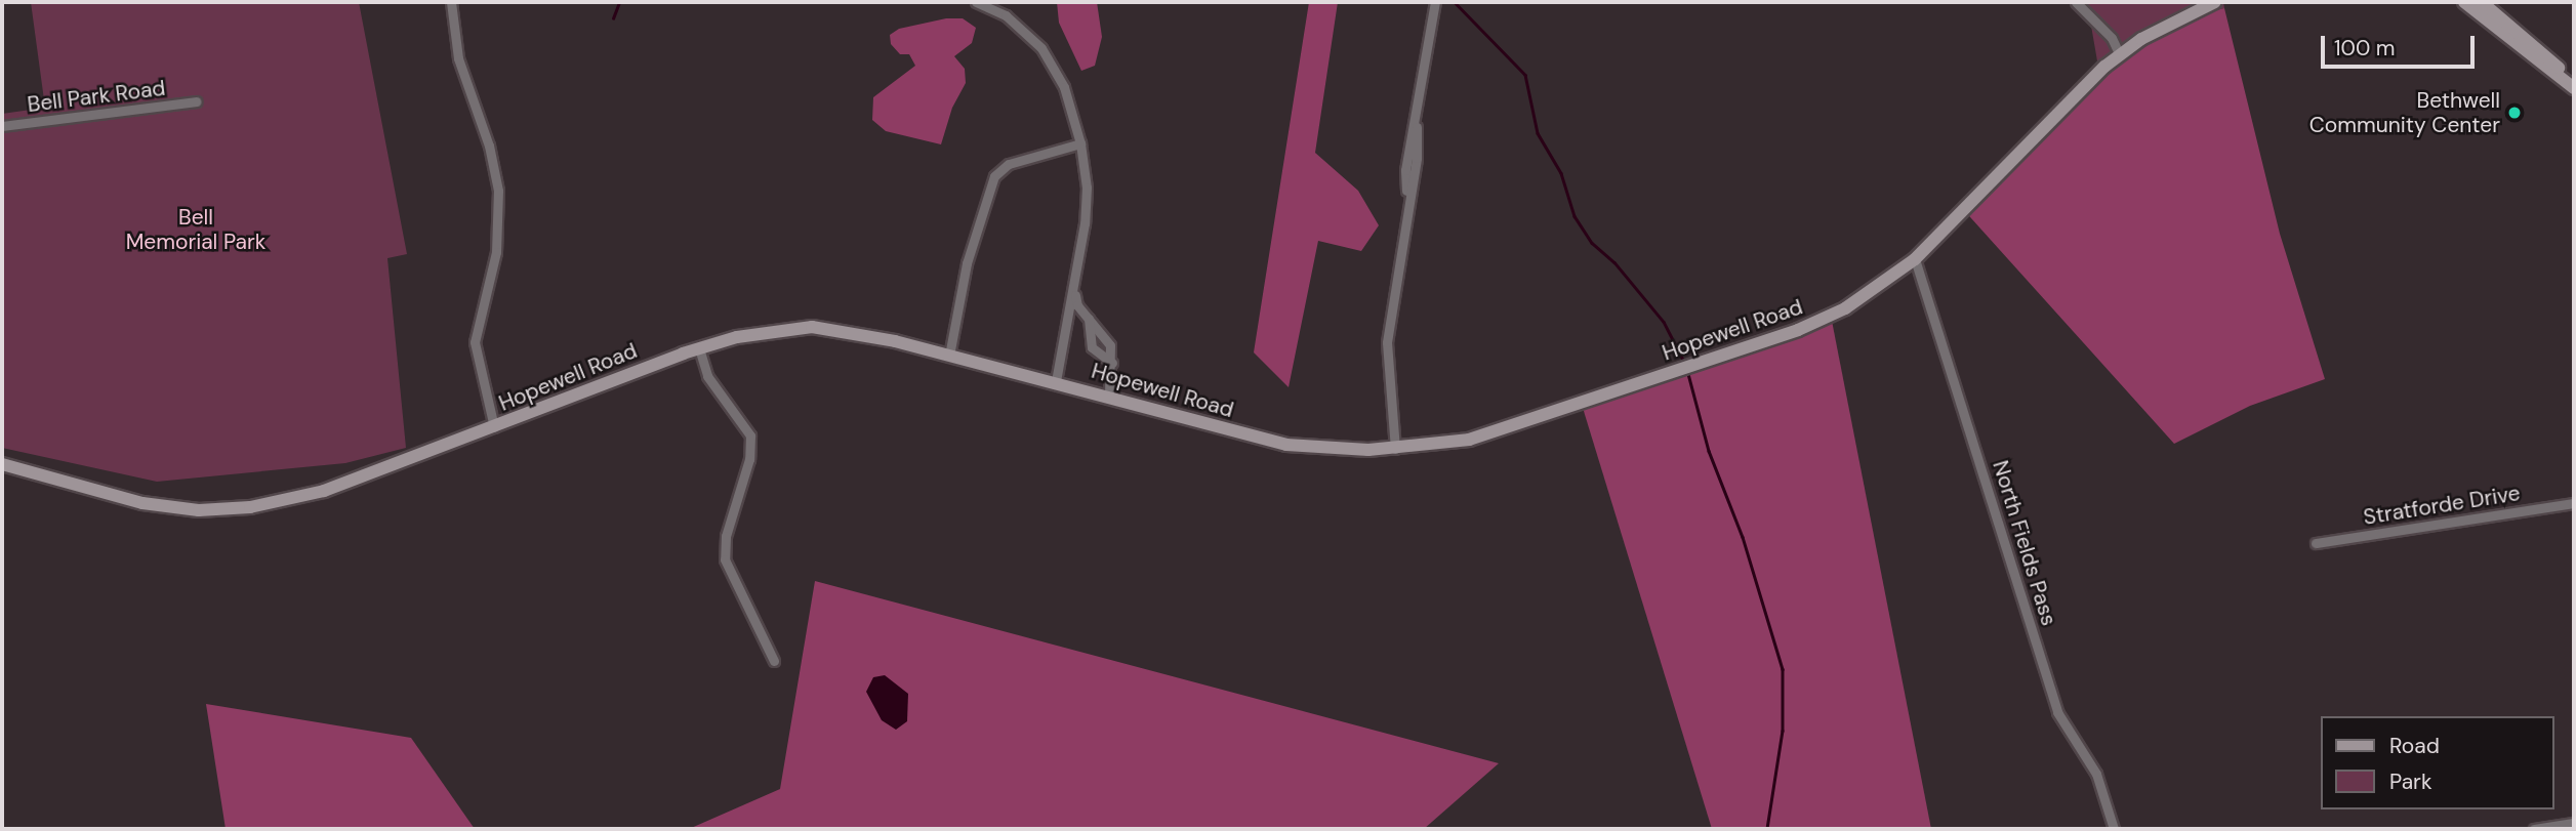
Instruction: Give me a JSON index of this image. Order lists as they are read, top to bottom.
{
  "streets": {
    "street": [
      "Bell Park Road",
      "Hopewell Road",
      "Stratforde Drive",
      "North Fields Pass"
    ]
  },
  "crossings": [
    ["Hopewell Road", "North Fields Pass"]
  ],
  "parks": ["Bell Memorial Park"],
  "places": ["Bethwell Community Center"],
  "legend": ["Road", "Park"],
  "scale_bar": "100 m"
}
